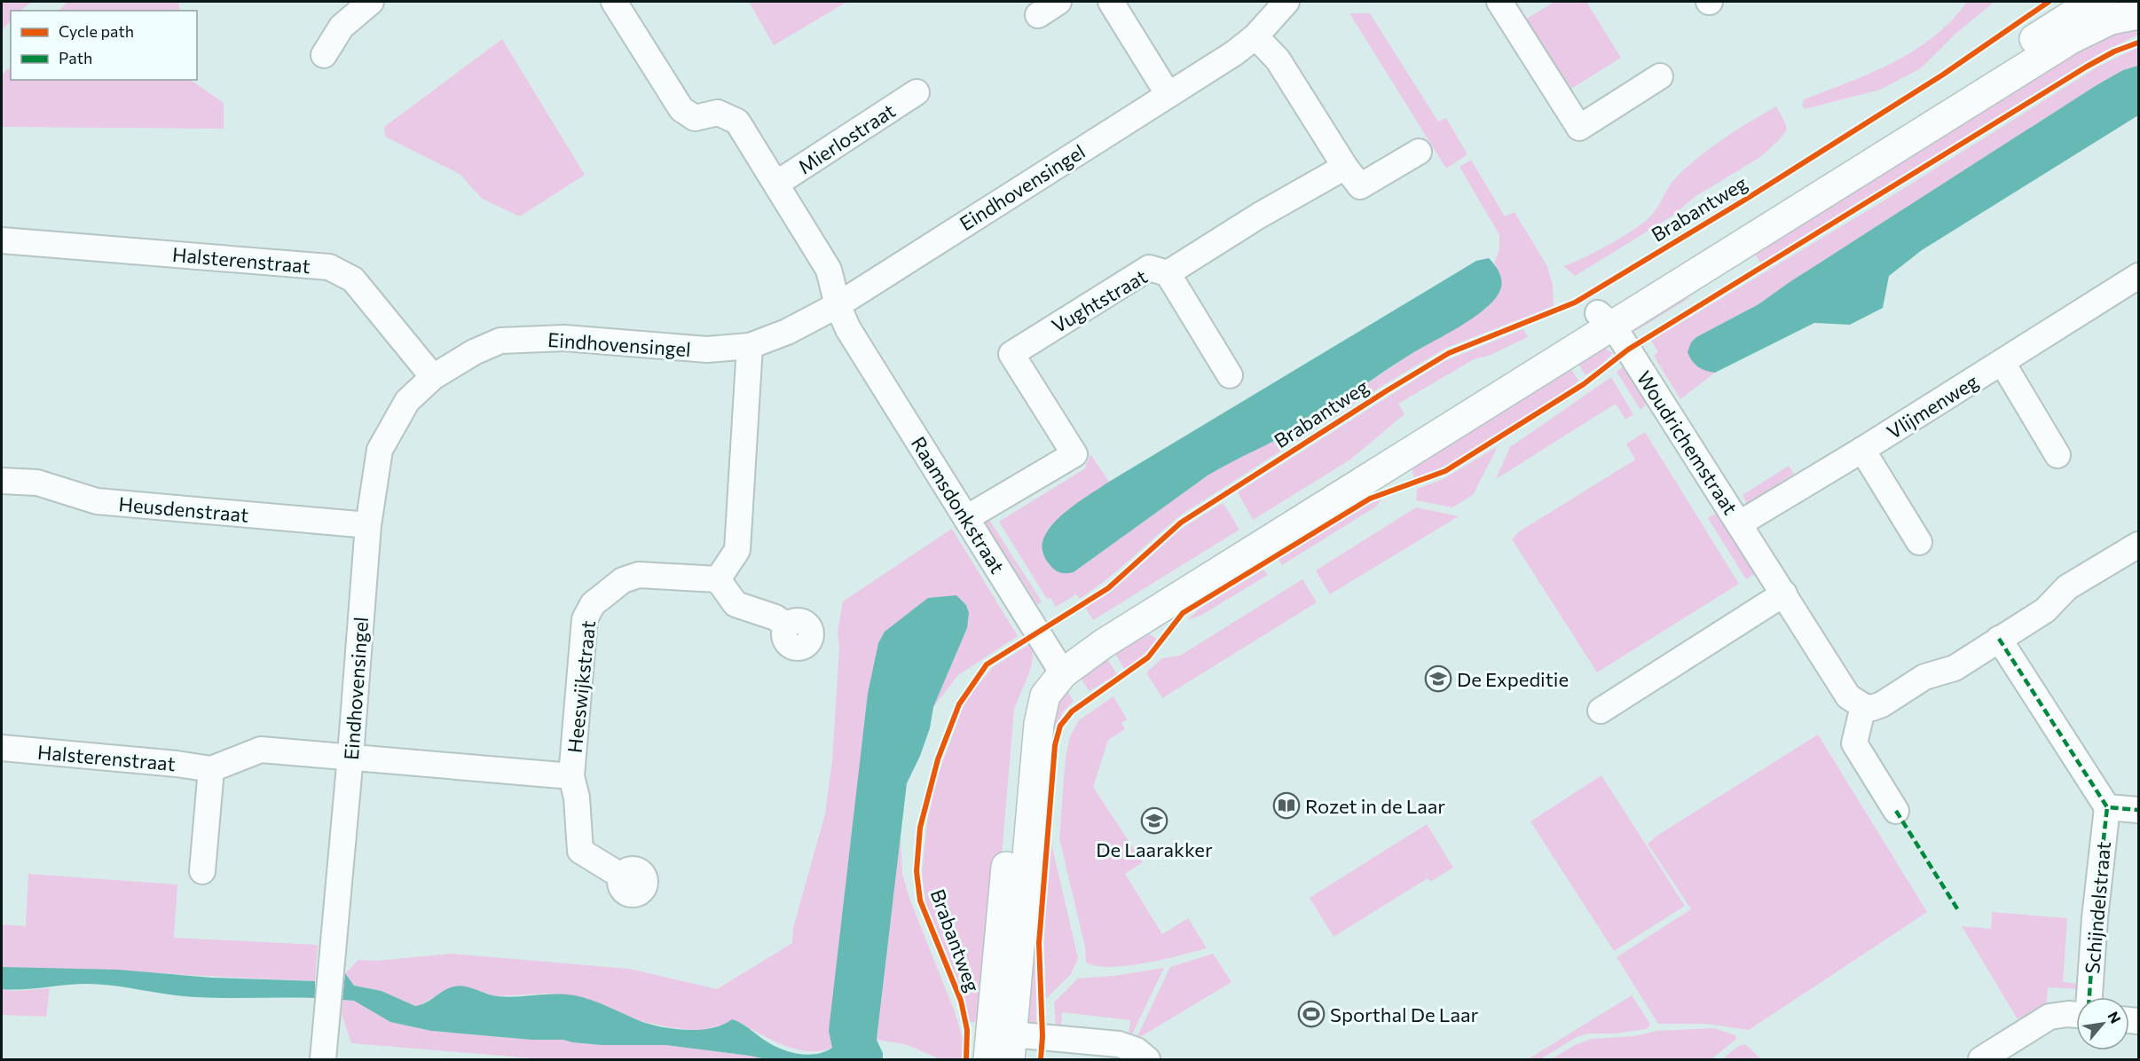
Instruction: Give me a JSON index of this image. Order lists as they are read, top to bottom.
{
  "streets": {
    "street": [
      "Mierlostraat",
      "Eindhovensingel",
      "Brabantweg",
      "Halsterenstraat",
      "Vughtstraat",
      "Vlijmenweg",
      "Woudrichemstraat",
      "Raamsdonkstraat",
      "Heusdenstraat",
      "Heeswijkstraat",
      "Schijndelstraat"
    ]
  },
  "crossings": [
    ["Mierlostraat", "Eindhovensingel"],
    ["Mierlostraat", "Raamsdonkstraat"],
    ["Eindhovensingel", "Halsterenstraat"],
    ["Eindhovensingel", "Raamsdonkstraat"],
    ["Eindhovensingel", "Heusdenstraat"],
    ["Eindhovensingel", "Heeswijkstraat"],
    ["Brabantweg", "Woudrichemstraat"],
    ["Brabantweg", "Raamsdonkstraat"],
    ["Vughtstraat", "Raamsdonkstraat"],
    ["Vlijmenweg", "Woudrichemstraat"]
  ],
  "places": {
    "school or university": ["De Expeditie", "De Laarakker"],
    "library": ["Rozet in de Laar"],
    "sports": ["Sporthal De Laar"]
  },
  "legend": ["Cycle path", "Path"],
  "north": "top right"
}
